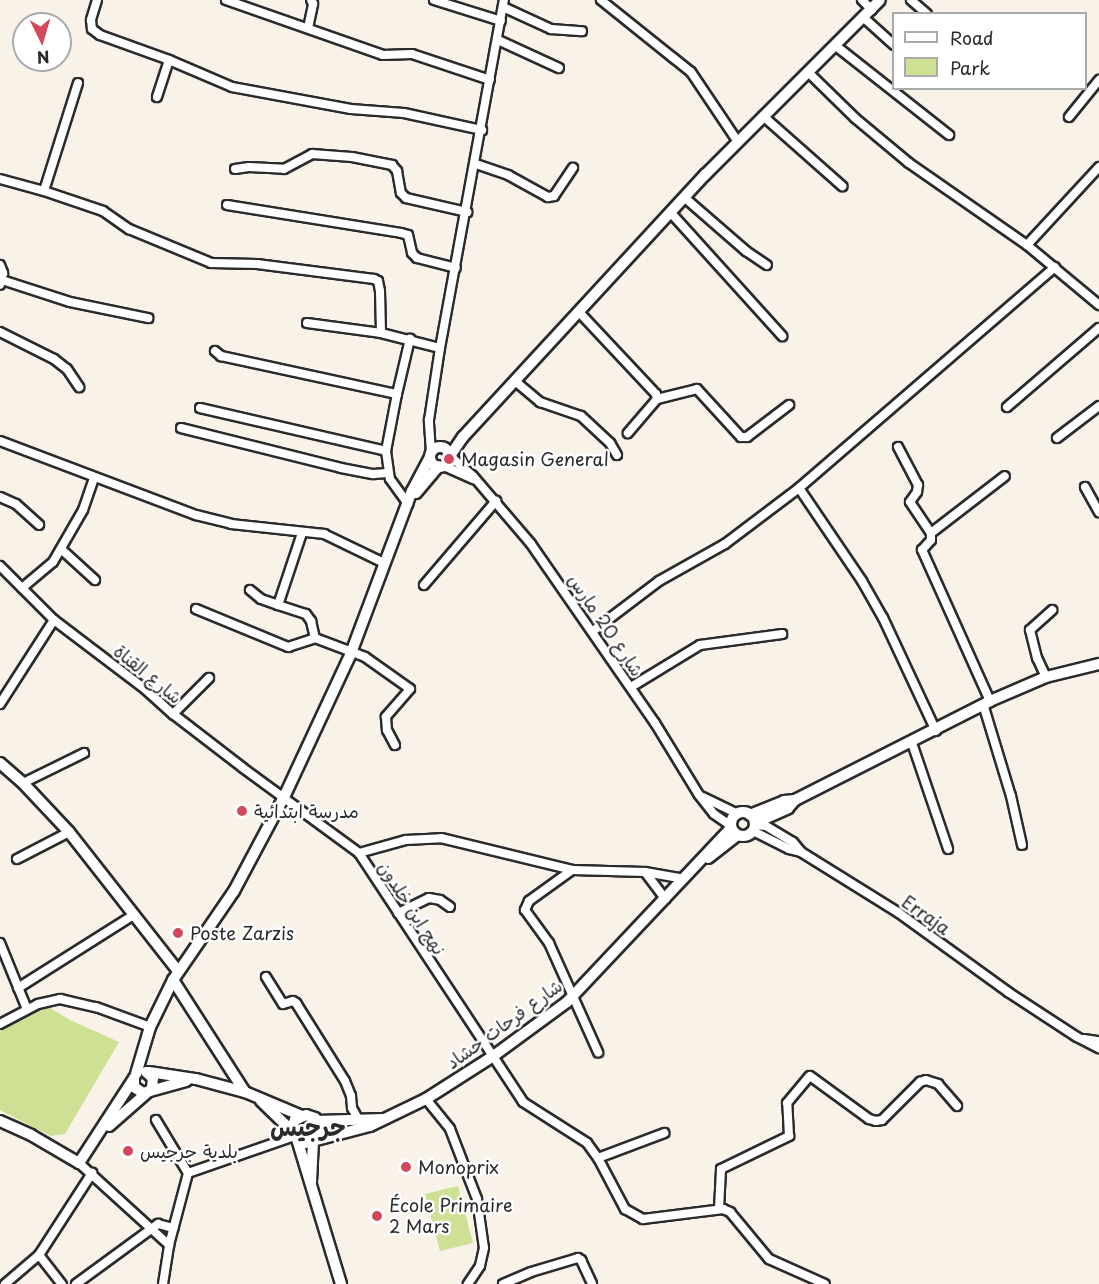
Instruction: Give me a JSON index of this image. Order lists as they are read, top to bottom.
{
  "streets": {
    "main road": ["شارع فرحات حشاد"],
    "street": [
      "شارع 20 مارس",
      "شارع القناة",
      "نهج ابن خلدون",
      "Erraja"
    ]
  },
  "crossings": [
    ["شارع 20 مارس", "شارع فرحات حشاد"],
    ["شارع القناة", "نهج ابن خلدون"],
    ["نهج ابن خلدون", "شارع فرحات حشاد"]
  ],
  "districts": ["جرجيس"],
  "places": [
    "Magasin General",
    "مدرسة ابتدائية",
    "Poste Zarzis",
    "بلدية جرجيس",
    "Monoprix",
    "École Primaire 2 Mars"
  ],
  "legend": ["Road", "Park"],
  "north": "bottom"
}
